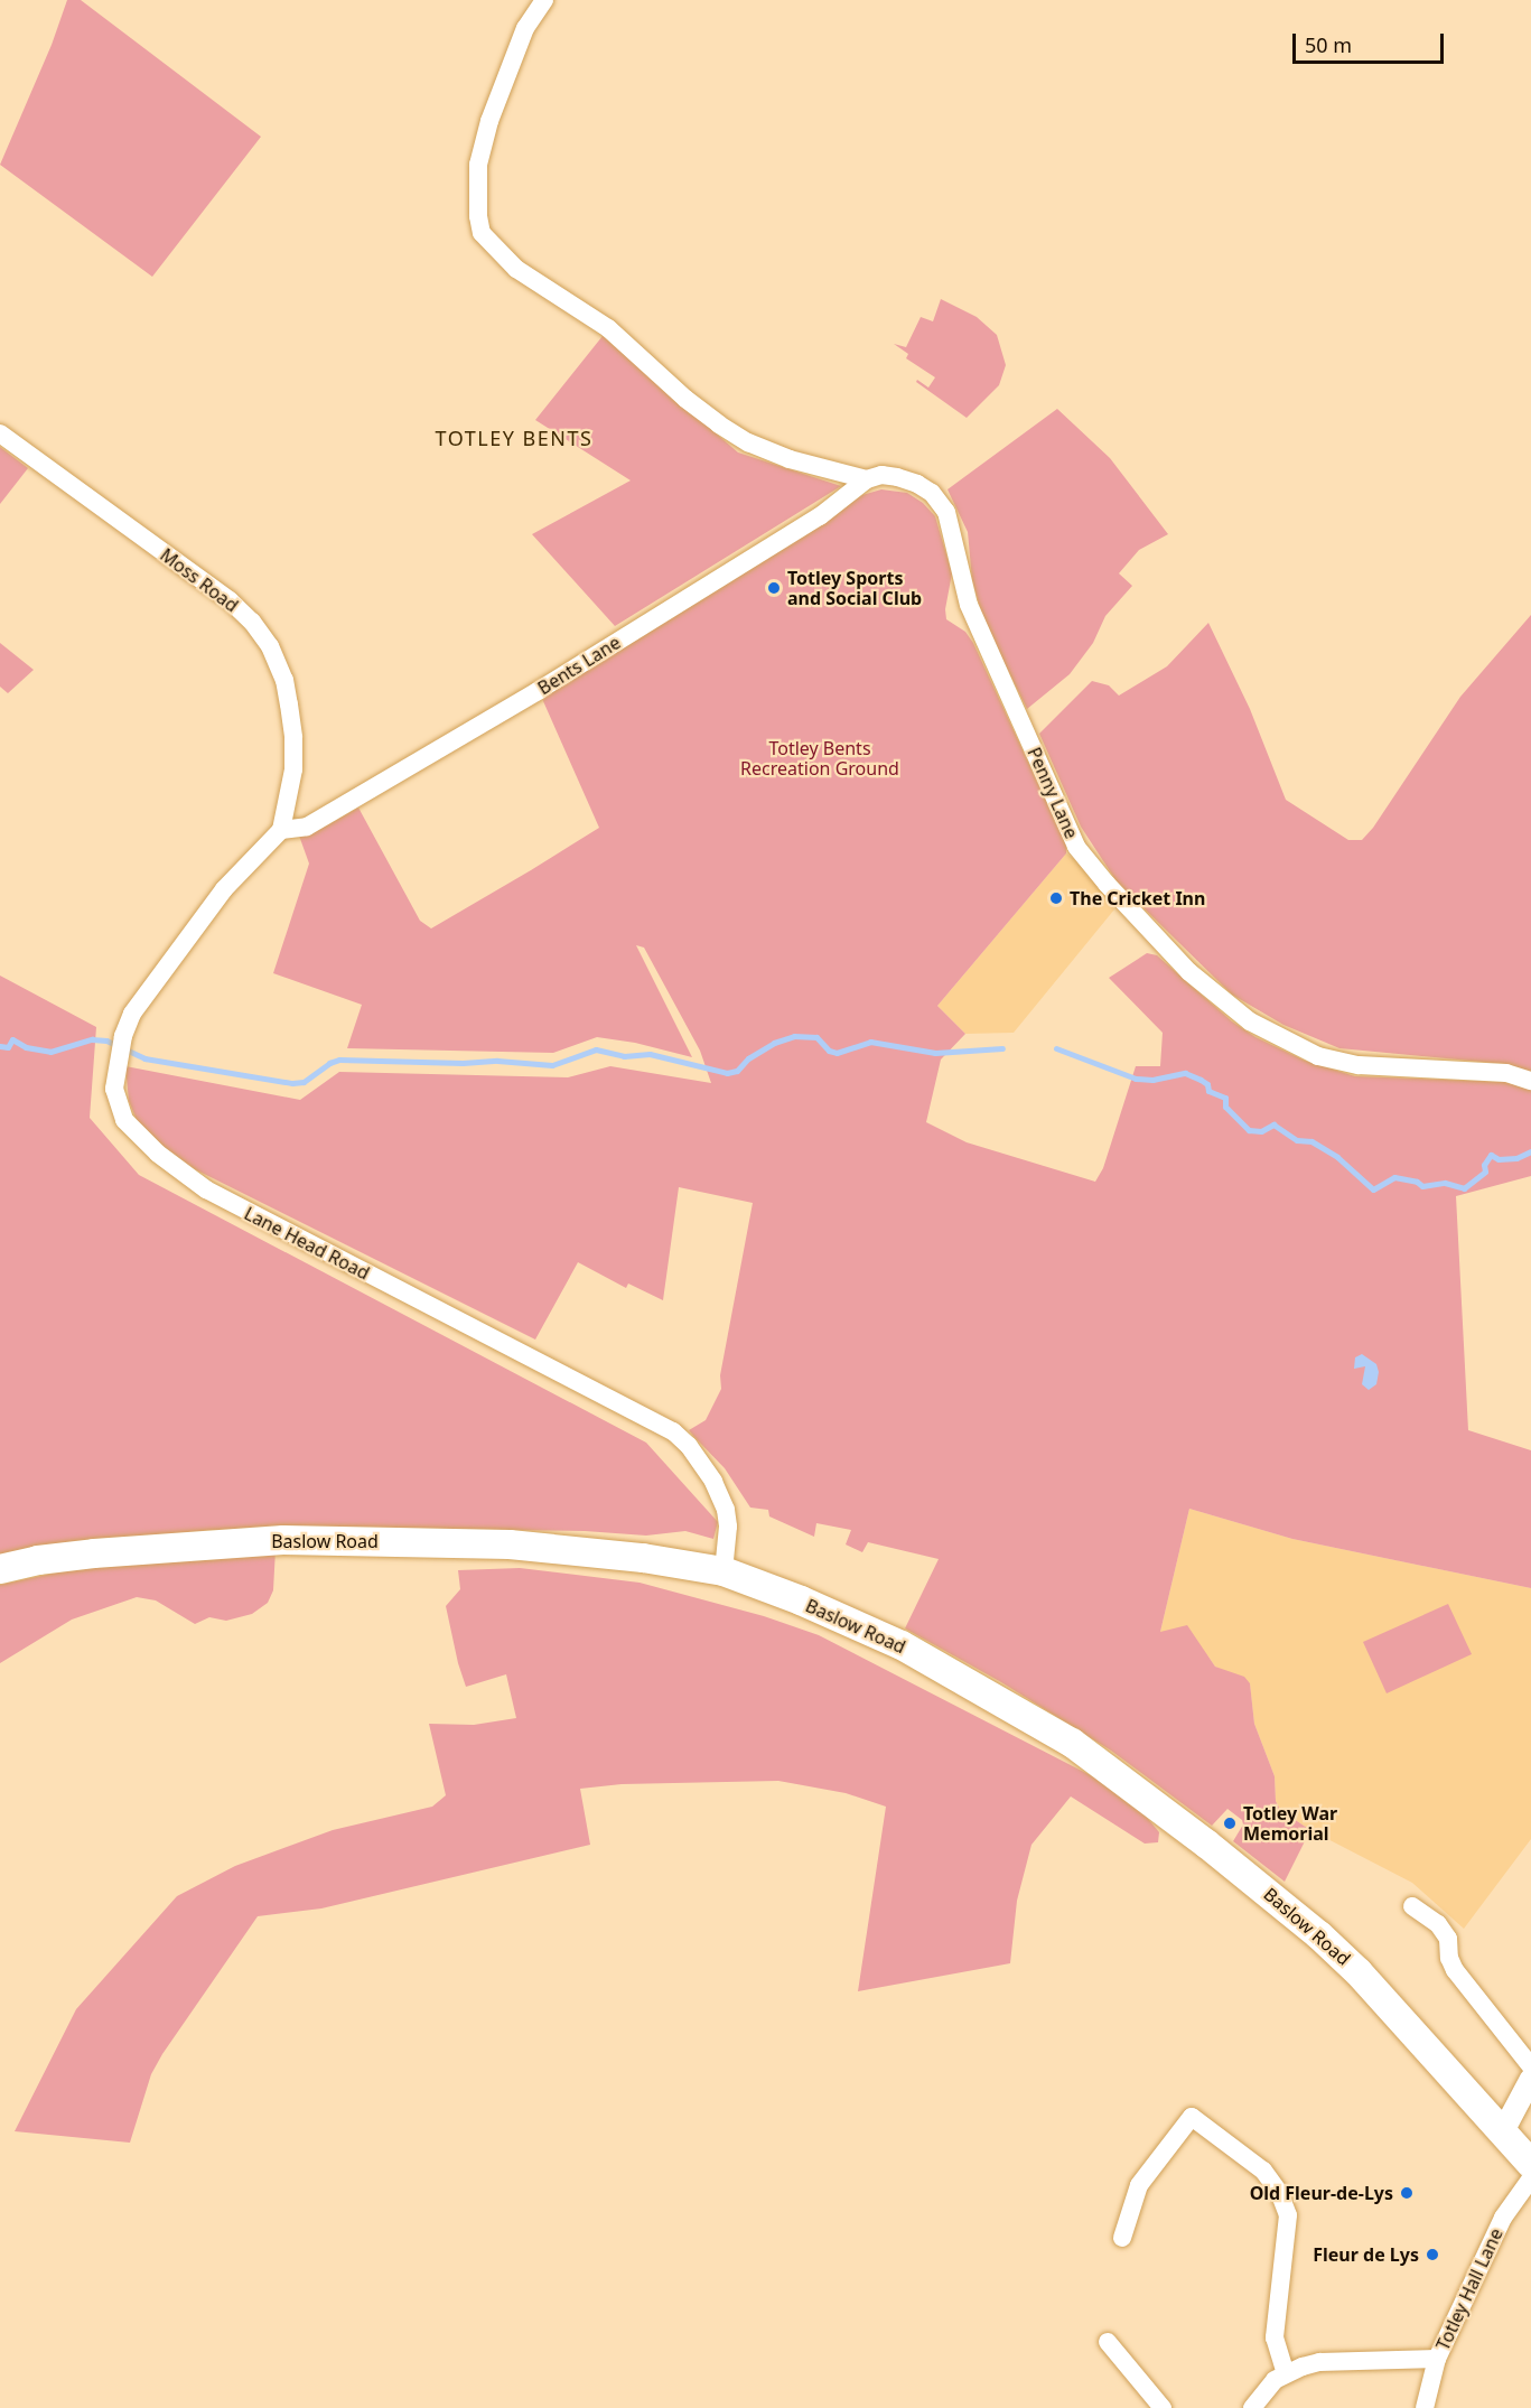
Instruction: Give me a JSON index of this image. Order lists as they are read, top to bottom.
{
  "streets": {
    "main road": ["Baslow Road"],
    "street": [
      "Moss Road",
      "Bents Lane",
      "Penny Lane",
      "Lane Head Road",
      "Totley Hall Lane"
    ]
  },
  "crossings": [
    ["Moss Road", "Bents Lane"],
    ["Moss Road", "Lane Head Road"],
    ["Bents Lane", "Penny Lane"],
    ["Bents Lane", "Lane Head Road"],
    ["Lane Head Road", "Baslow Road"]
  ],
  "districts": ["TOTLEY BENTS"],
  "parks": ["Totley Bents Recreation Ground"],
  "places": [
    "Totley Sports and Social Club",
    "The Cricket Inn",
    "Totley War Memorial",
    "Old Fleur-de-Lys",
    "Fleur de Lys"
  ],
  "scale_bar": "50 m"
}
